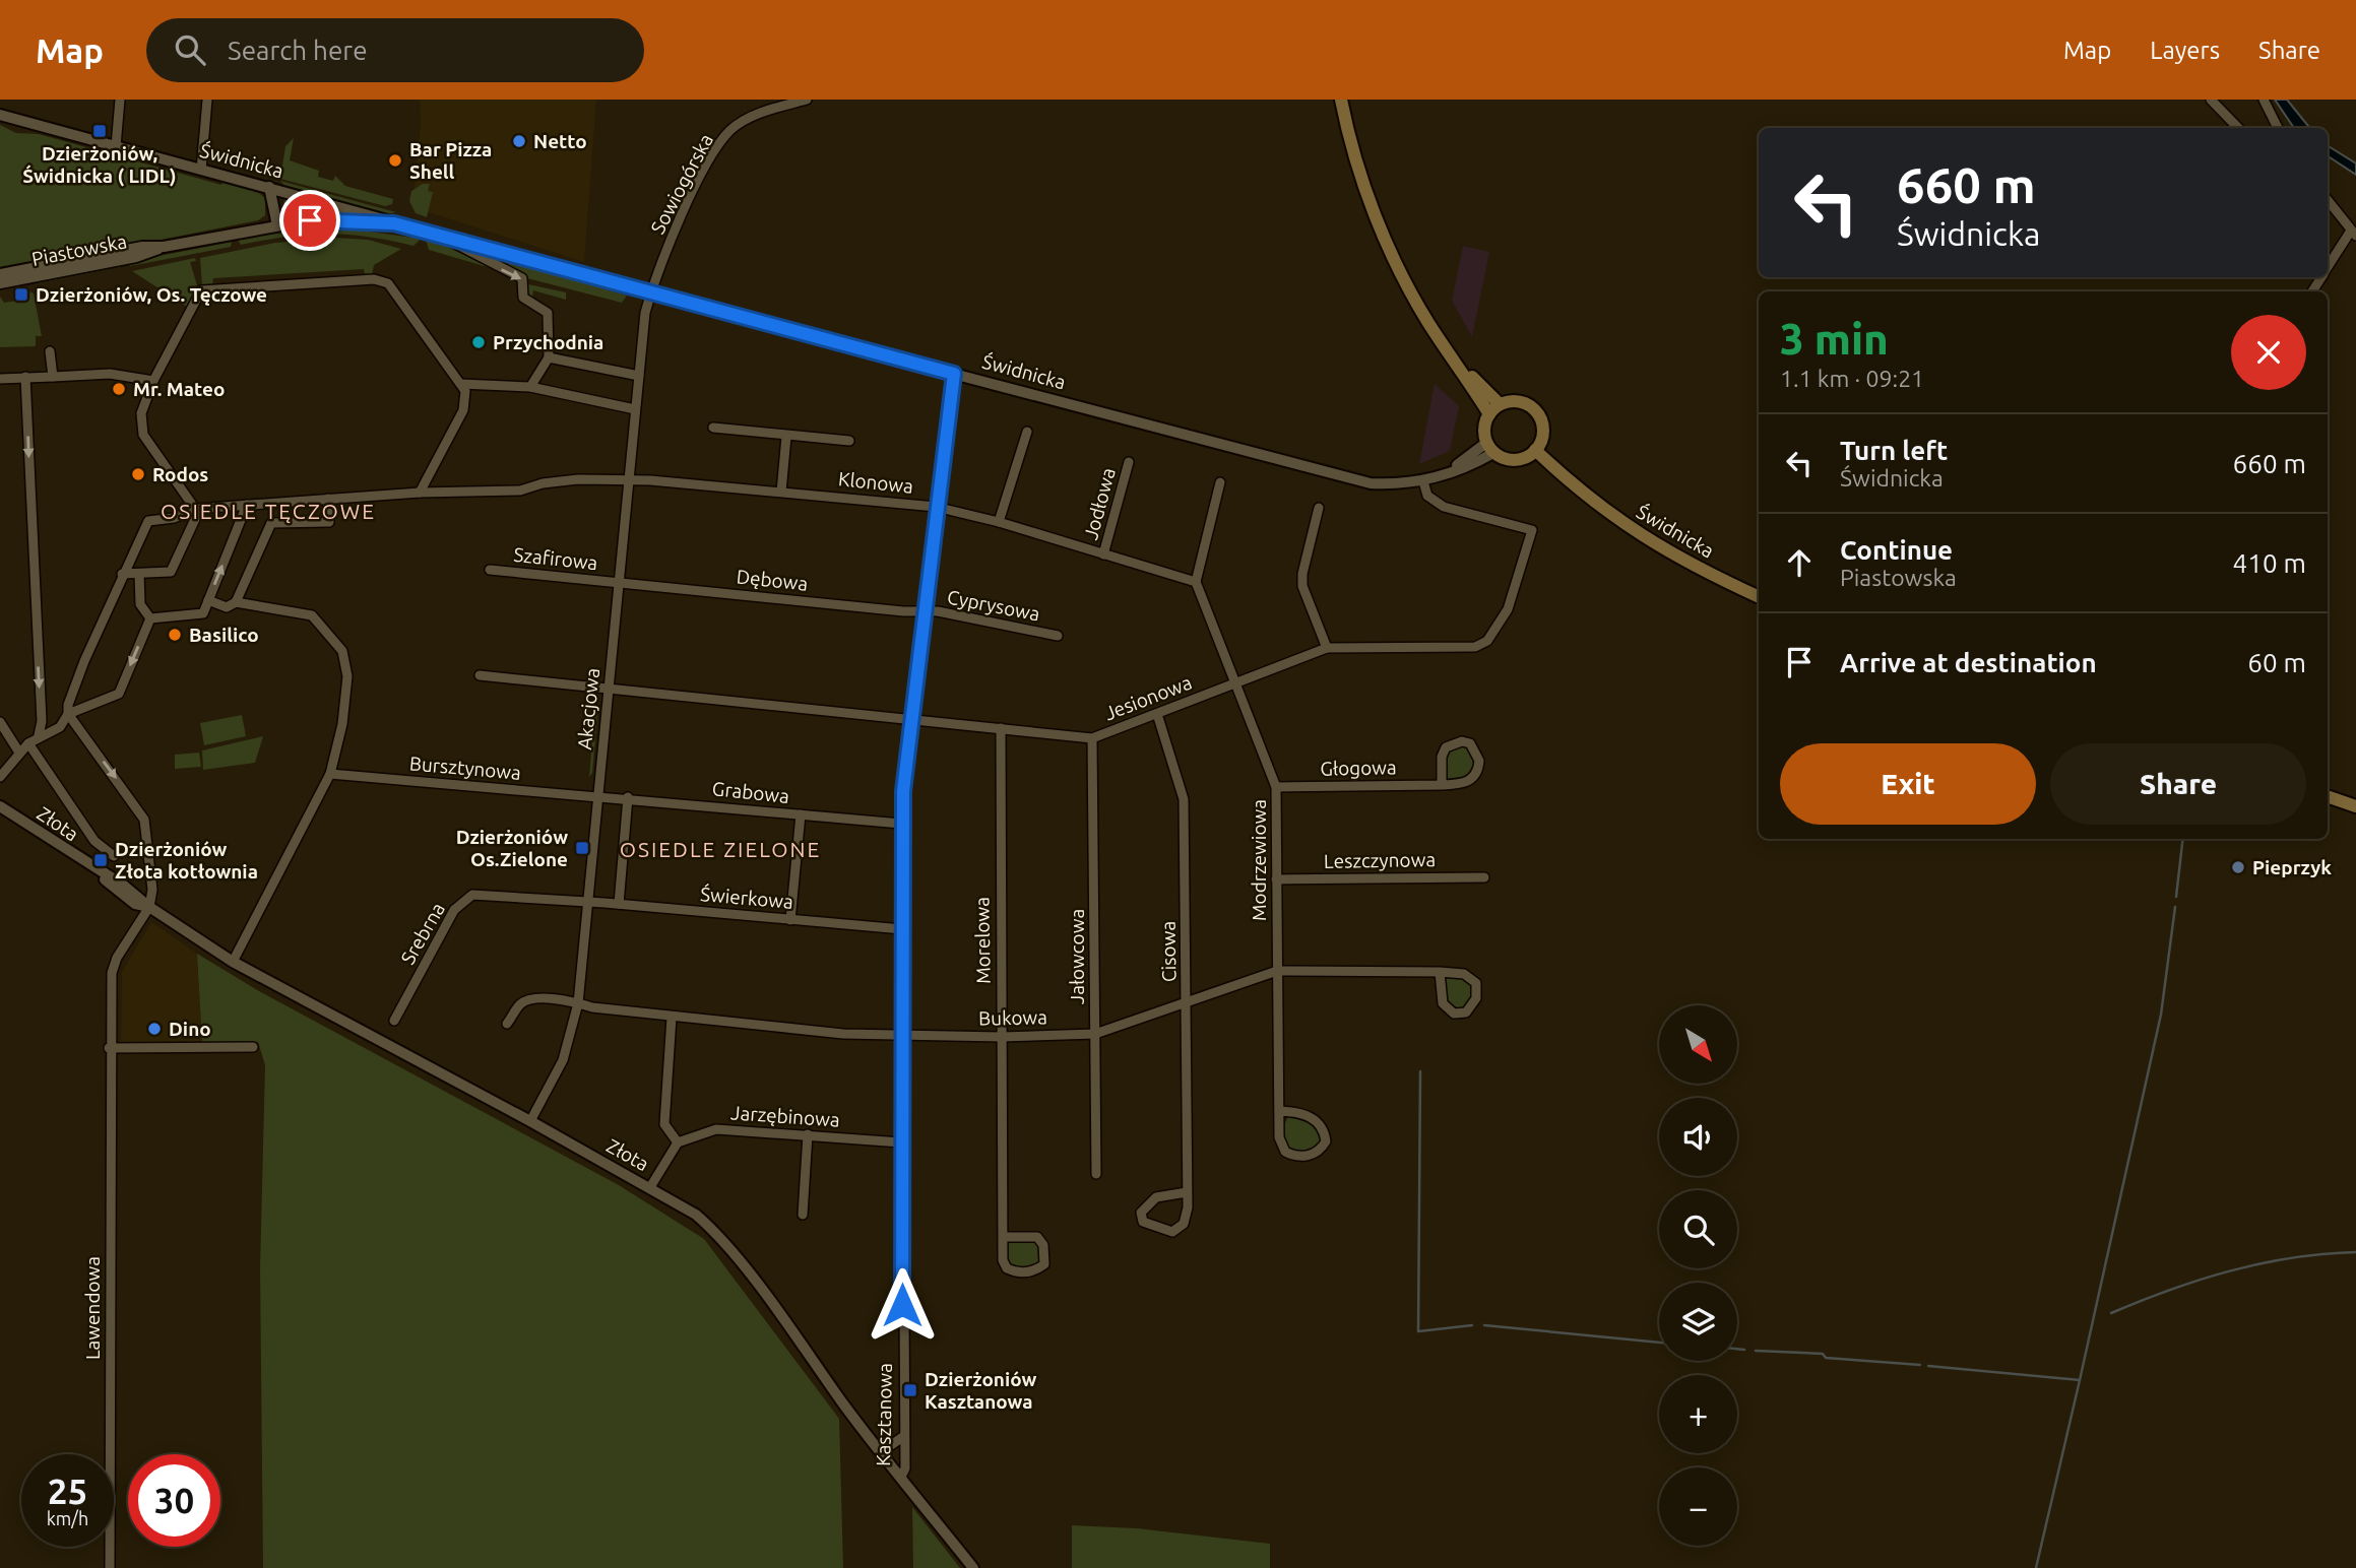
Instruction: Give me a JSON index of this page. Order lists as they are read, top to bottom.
{
  "streets": {
    "main road": ["Świdnicka"],
    "street": [
      "Sowiogórska",
      "Piastowska",
      "Klonowa",
      "Jodłowa",
      "Szafirowa",
      "Dębowa",
      "Cyprysowa",
      "Jesionowa",
      "Akacjowa",
      "Bursztynowa",
      "Głogowa",
      "Grabowa",
      "Złota",
      "Modrzewiowa",
      "Leszczynowa",
      "Świerkowa",
      "Srebrna",
      "Morelowa",
      "Cisowa",
      "Jałowcowa",
      "Bukowa",
      "Jarzębinowa",
      "Lawendowa",
      "Kasztanowa"
    ]
  },
  "crossings": [
    ["Świdnicka", "Sowiogórska"],
    ["Świdnicka", "Piastowska"],
    ["Świdnicka", "Jesionowa"],
    ["Świdnicka", "Akacjowa"],
    ["Świdnicka", "Kasztanowa"],
    ["Sowiogórska", "Akacjowa"],
    ["Klonowa", "Jodłowa"],
    ["Klonowa", "Akacjowa"],
    ["Klonowa", "Modrzewiowa"],
    ["Klonowa", "Kasztanowa"],
    ["Szafirowa", "Dębowa"],
    ["Szafirowa", "Akacjowa"],
    ["Dębowa", "Cyprysowa"],
    ["Dębowa", "Akacjowa"],
    ["Dębowa", "Kasztanowa"],
    ["Cyprysowa", "Kasztanowa"],
    ["Jesionowa", "Akacjowa"],
    ["Jesionowa", "Modrzewiowa"],
    ["Jesionowa", "Morelowa"],
    ["Jesionowa", "Cisowa"],
    ["Jesionowa", "Jałowcowa"],
    ["Jesionowa", "Kasztanowa"],
    ["Akacjowa", "Bursztynowa"],
    ["Akacjowa", "Grabowa"],
    ["Akacjowa", "Złota"],
    ["Akacjowa", "Świerkowa"],
    ["Akacjowa", "Srebrna"],
    ["Akacjowa", "Bukowa"],
    ["Bursztynowa", "Grabowa"],
    ["Głogowa", "Modrzewiowa"],
    ["Grabowa", "Kasztanowa"],
    ["Złota", "Lawendowa"],
    ["Złota", "Kasztanowa"],
    ["Modrzewiowa", "Leszczynowa"],
    ["Modrzewiowa", "Bukowa"],
    ["Świerkowa", "Srebrna"],
    ["Świerkowa", "Kasztanowa"],
    ["Morelowa", "Bukowa"],
    ["Cisowa", "Bukowa"],
    ["Jałowcowa", "Bukowa"],
    ["Bukowa", "Kasztanowa"],
    ["Jarzębinowa", "Kasztanowa"]
  ],
  "districts": ["OSIEDLE TĘCZOWE", "OSIEDLE ZIELONE"],
  "places": {
    "transit": [
      "Dzierżoniów, Świdnicka ( LIDL)",
      "Dzierżoniów, Os. Tęczowe",
      "Dzierżoniów Os.Zielone",
      "Dzierżoniów Złota kotłownia",
      "Dzierżoniów Kasztanowa"
    ],
    "other": [
      "Netto",
      "Bar Pizza Shell",
      "Przychodnia",
      "Mr. Mateo",
      "Rodos",
      "Basilico",
      "Pieprzyk",
      "Dino"
    ]
  },
  "north": "bottom right",
  "page": {
    "header": "Map",
    "search": "Search here",
    "nav": ["Map", "Layers", "Share"],
    "turn": ["660 m", "Świdnicka"],
    "heading": ["3 min", "1.1 km · 09:21"],
    "list": [
      {
        "name": "Turn left",
        "note": "Świdnicka",
        "value": "660 m"
      },
      {
        "name": "Continue",
        "note": "Piastowska",
        "value": "410 m"
      },
      {
        "name": "Arrive at destination",
        "value": "60 m"
      }
    ],
    "buttons": ["Exit", "Share"],
    "map_buttons": ["+", "−"],
    "speed": "25 km/h",
    "limit": "30"
  }
}
